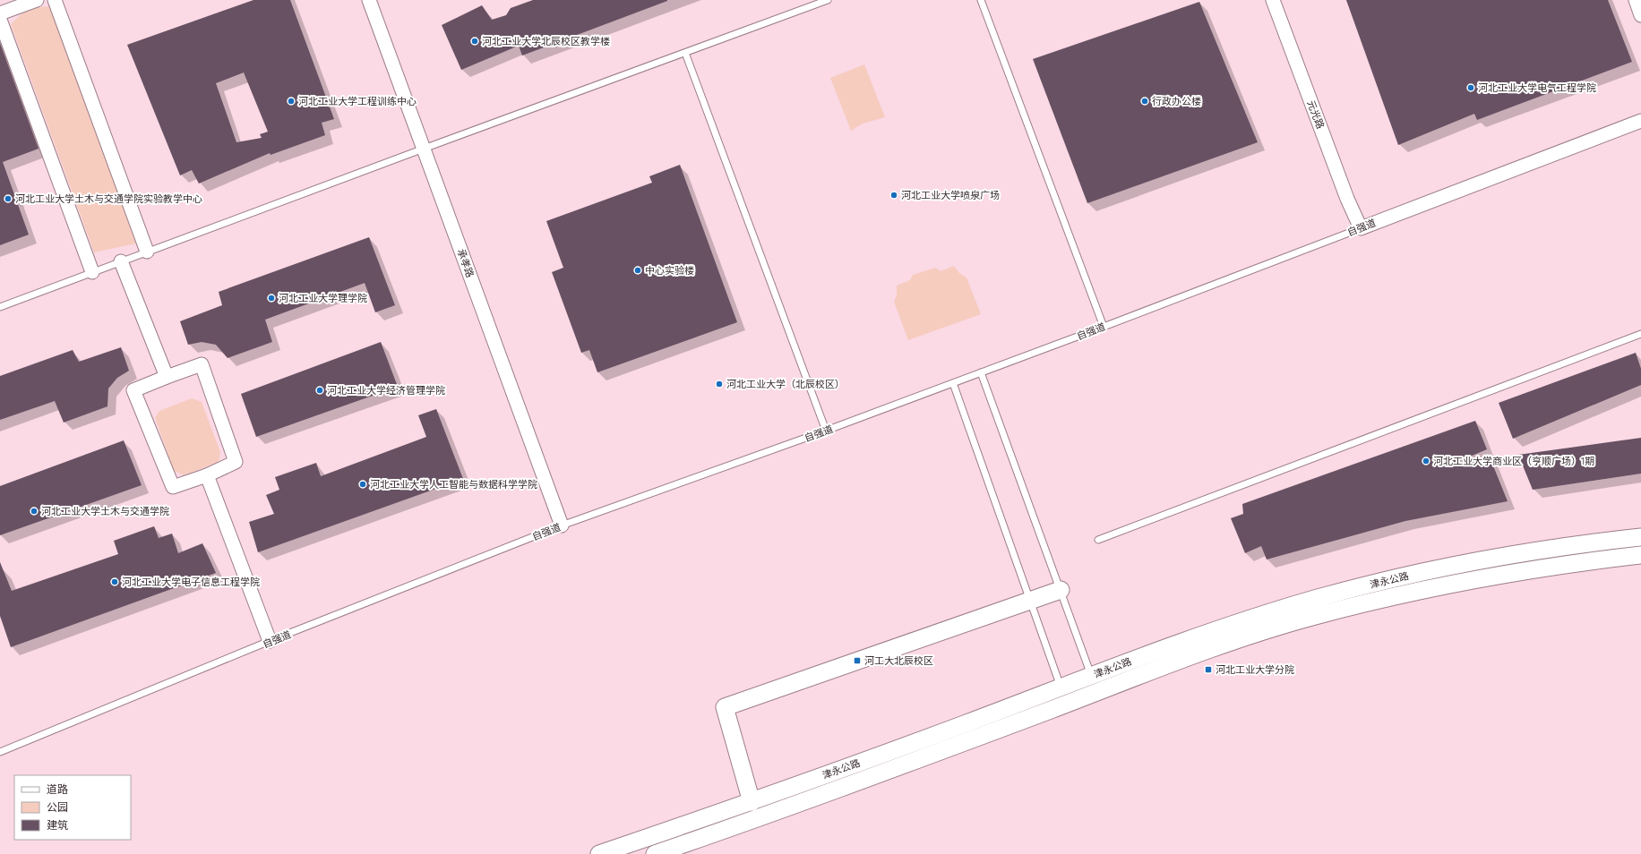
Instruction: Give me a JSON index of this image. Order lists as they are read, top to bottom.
{
  "streets": {
    "street": [
      "元光路",
      "自强道",
      "承孝路",
      "津永公路"
    ]
  },
  "crossings": [
    ["元光路", "自强道"],
    ["自强道", "承孝路"]
  ],
  "places": {
    "other": [
      "河北工业大学北辰校区教学楼",
      "河北工业大学电气工程学院",
      "河北工业大学工程训练中心",
      "行政办公楼",
      "河北工业大学喷泉广场",
      "河北工业大学土木与交通学院实验教学中心",
      "中心实验楼",
      "河北工业大学理学院",
      "河北工业大学（北辰校区）",
      "河北工业大学经济管理学院",
      "河北工业大学商业区（亨顺广场）1期",
      "河北工业大学人工智能与数据科学学院",
      "河北工业大学土木与交通学院",
      "河北工业大学电子信息工程学院"
    ],
    "transit": ["河工大北辰校区", "河北工业大学分院"]
  },
  "legend": ["道路", "公园", "建筑"]
}
